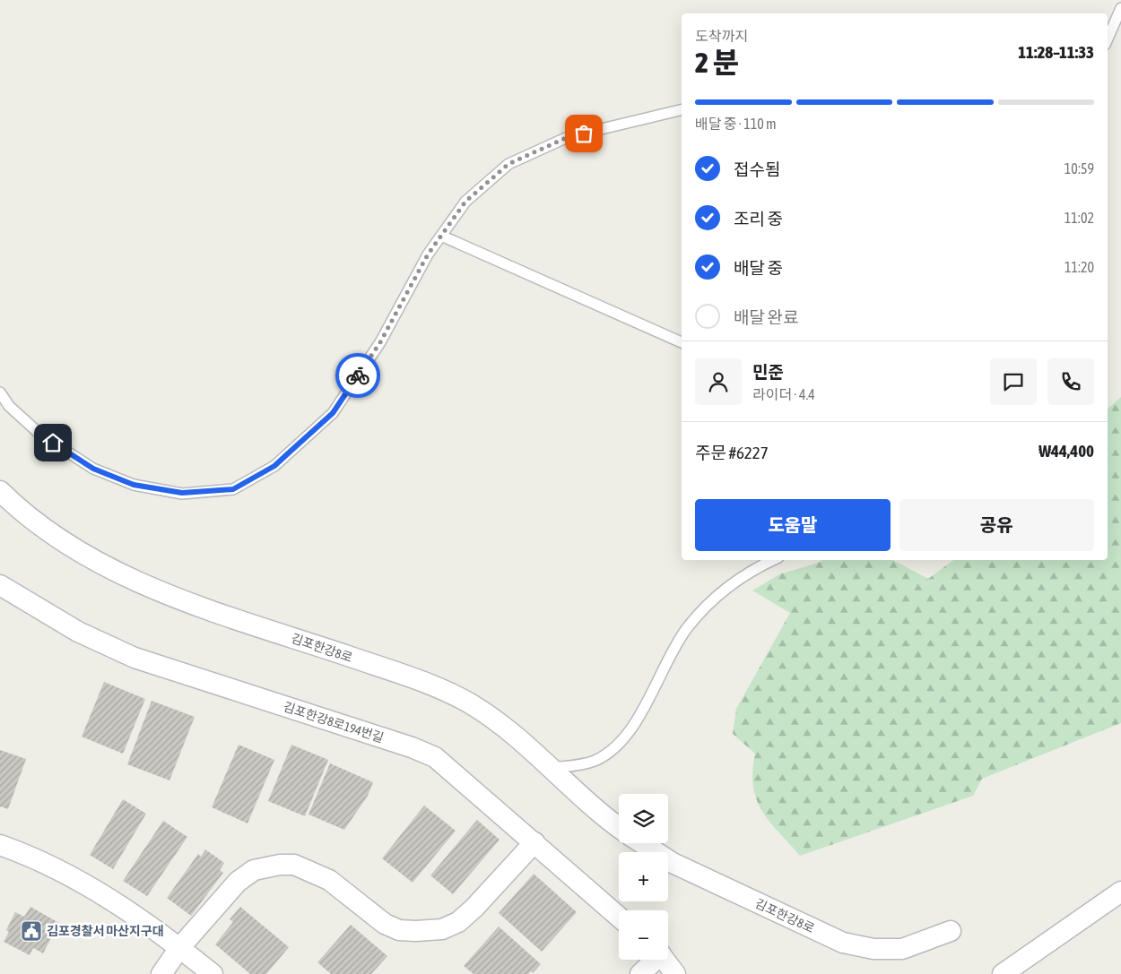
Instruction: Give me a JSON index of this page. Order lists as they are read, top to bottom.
{
  "streets": {
    "street": ["김포한강8로", "김포한강8로194번길"]
  },
  "places": {
    "public building": ["김포경찰서 마산지구대"]
  },
  "page": {
    "heading": ["2 분", "도착까지", "11:28–11:33"],
    "panel": [
      "민준",
      "라이더 · 4.4",
      "주문 #6227",
      "₩44,400"
    ],
    "bar": "배달 중 · 110 m",
    "list": [
      ["접수됨", "10:59"],
      ["조리 중", "11:02"],
      ["배달 중", "11:20"],
      "배달 완료"
    ],
    "buttons": ["도움말", "공유"],
    "map_buttons": ["+", "−"]
  }
}
